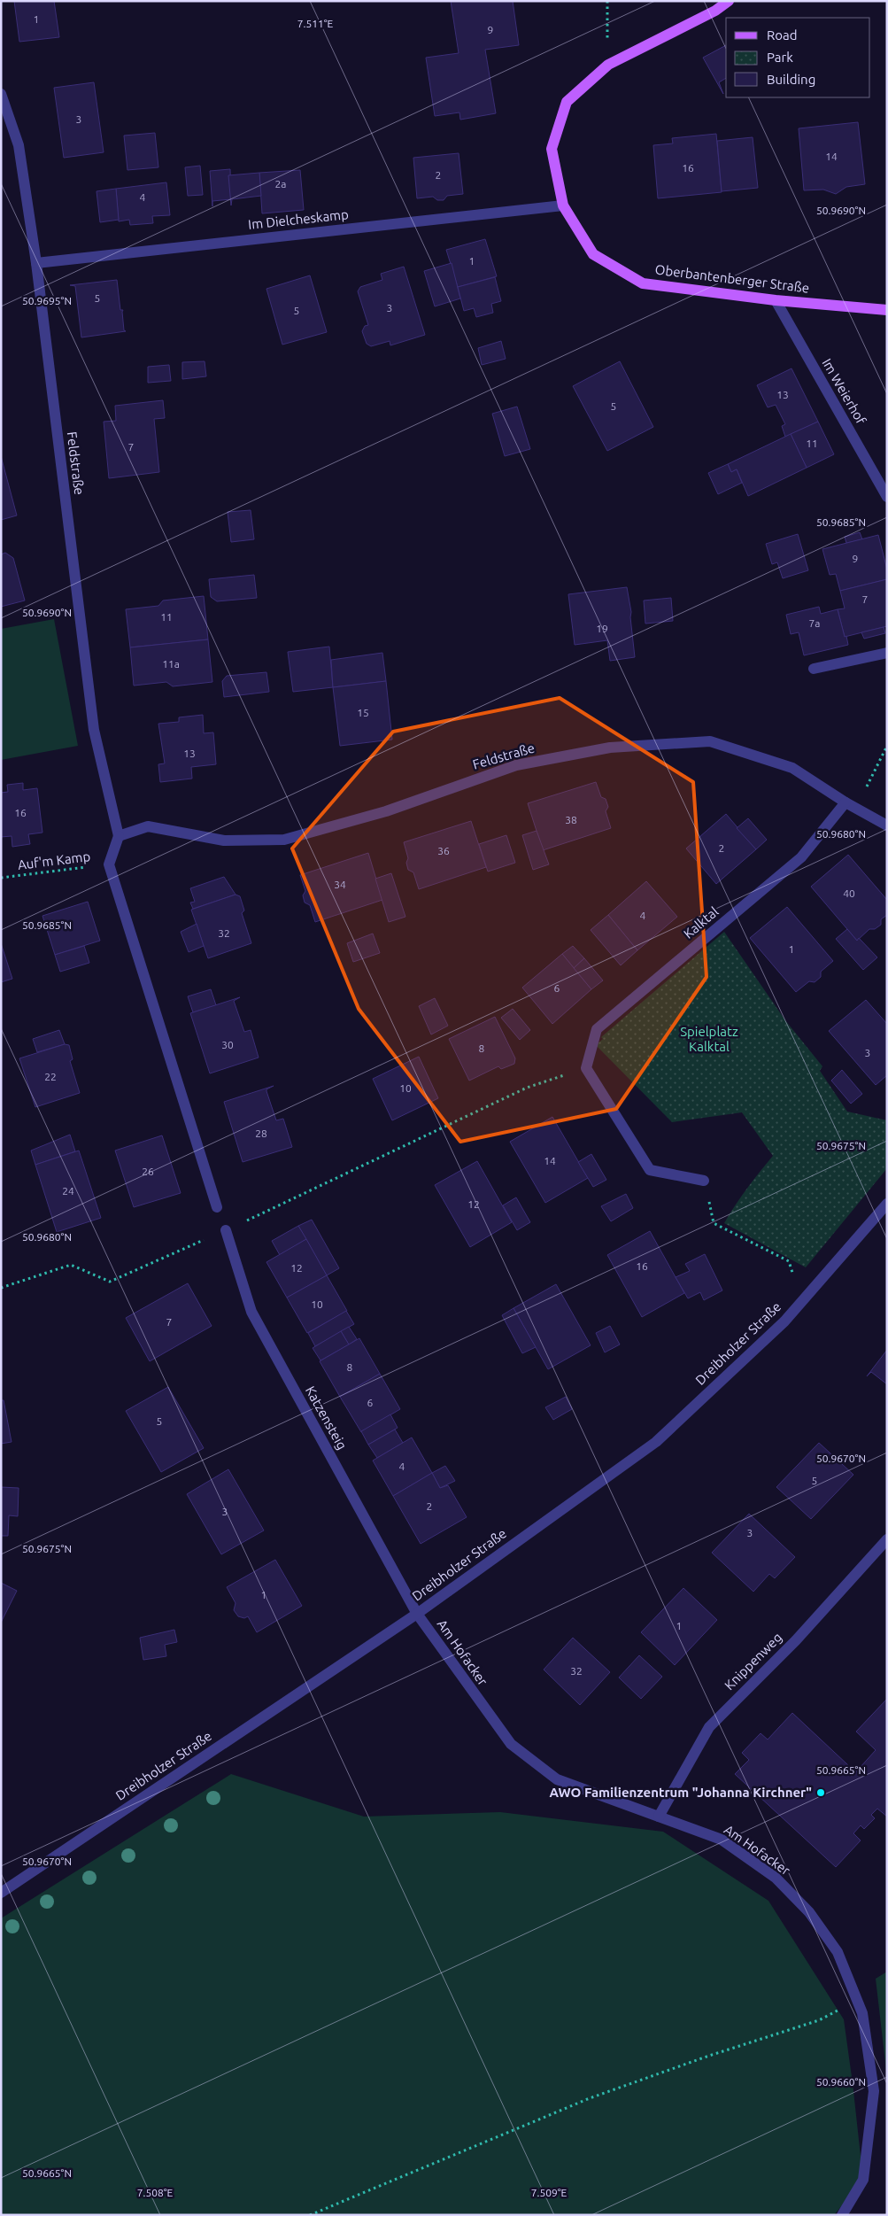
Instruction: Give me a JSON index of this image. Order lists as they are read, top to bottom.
{
  "streets": {
    "main road": ["Oberbantenberger Straße"],
    "street": [
      "Im Dielcheskamp",
      "Im Weierhof",
      "Feldstraße",
      "Kalktal",
      "Dreibholzer Straße",
      "Katzensteig",
      "Am Hofacker",
      "Knippenweg"
    ],
    "path": ["Auf'm Kamp"]
  },
  "crossings": [
    ["Im Dielcheskamp", "Oberbantenberger Straße"],
    ["Im Dielcheskamp", "Feldstraße"],
    ["Oberbantenberger Straße", "Im Weierhof"],
    ["Feldstraße", "Kalktal"],
    ["Dreibholzer Straße", "Katzensteig"],
    ["Dreibholzer Straße", "Am Hofacker"],
    ["Katzensteig", "Am Hofacker"],
    ["Am Hofacker", "Knippenweg"]
  ],
  "parks": ["Spielplatz Kalktal"],
  "places": ["AWO Familienzentrum \"Johanna Kirchner\""],
  "house_numbers": [
    "1",
    "9",
    "3",
    "14",
    "16",
    "2",
    "2a",
    "4",
    "1",
    "5",
    "3",
    "5",
    "13",
    "5",
    "11",
    "7",
    "9",
    "7",
    "11",
    "7a",
    "19",
    "11a",
    "15",
    "13",
    "16",
    "38",
    "2",
    "36",
    "34",
    "40",
    "4",
    "32",
    "1",
    "6",
    "30",
    "8",
    "3",
    "22",
    "10",
    "28",
    "14",
    "26",
    "24",
    "12",
    "16",
    "12",
    "10",
    "7",
    "8",
    "6",
    "5",
    "4",
    "5",
    "2",
    "3",
    "3",
    "1",
    "1",
    "32"
  ],
  "legend": ["Road", "Park", "Building"],
  "coordinates": [
    "7.511°E",
    "50.9690°N",
    "50.9695°N",
    "50.9685°N",
    "50.9680°N",
    "50.9675°N",
    "50.9670°N",
    "50.9665°N",
    "50.9660°N",
    "7.508°E",
    "7.509°E"
  ]
}
